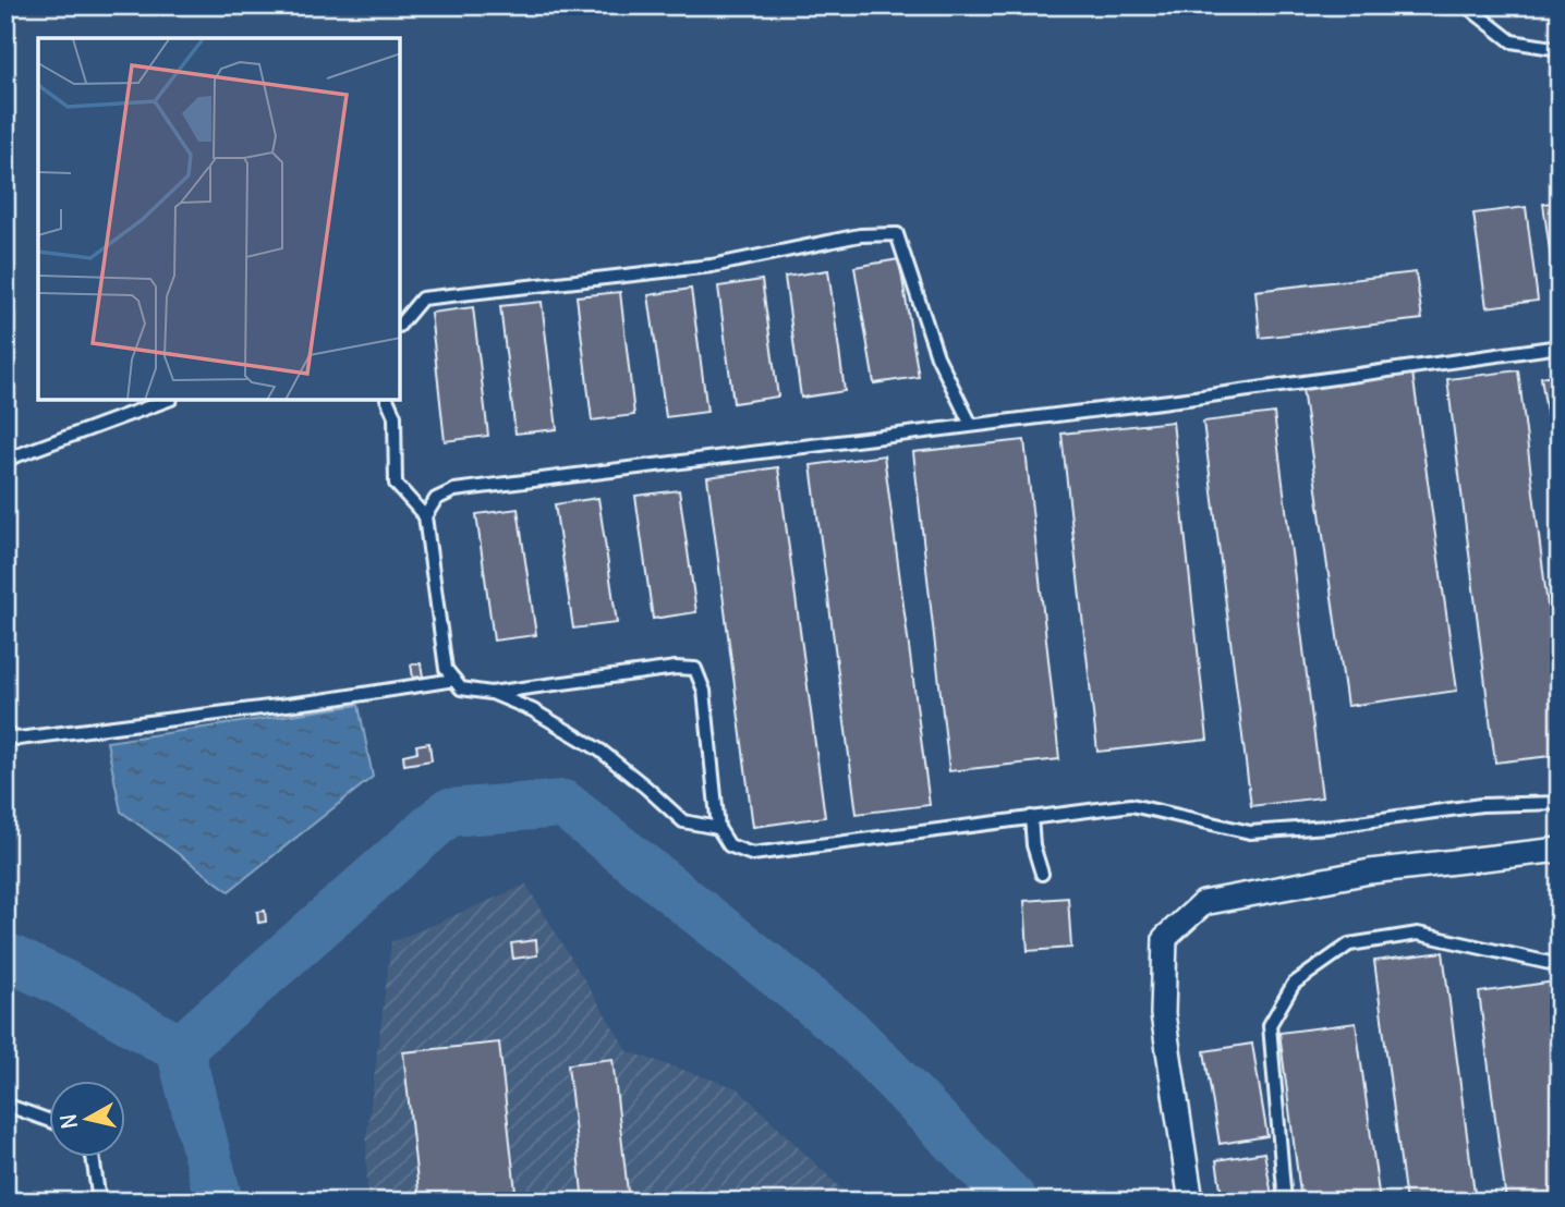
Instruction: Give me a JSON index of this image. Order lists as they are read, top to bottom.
{
  "north": "left"
}
